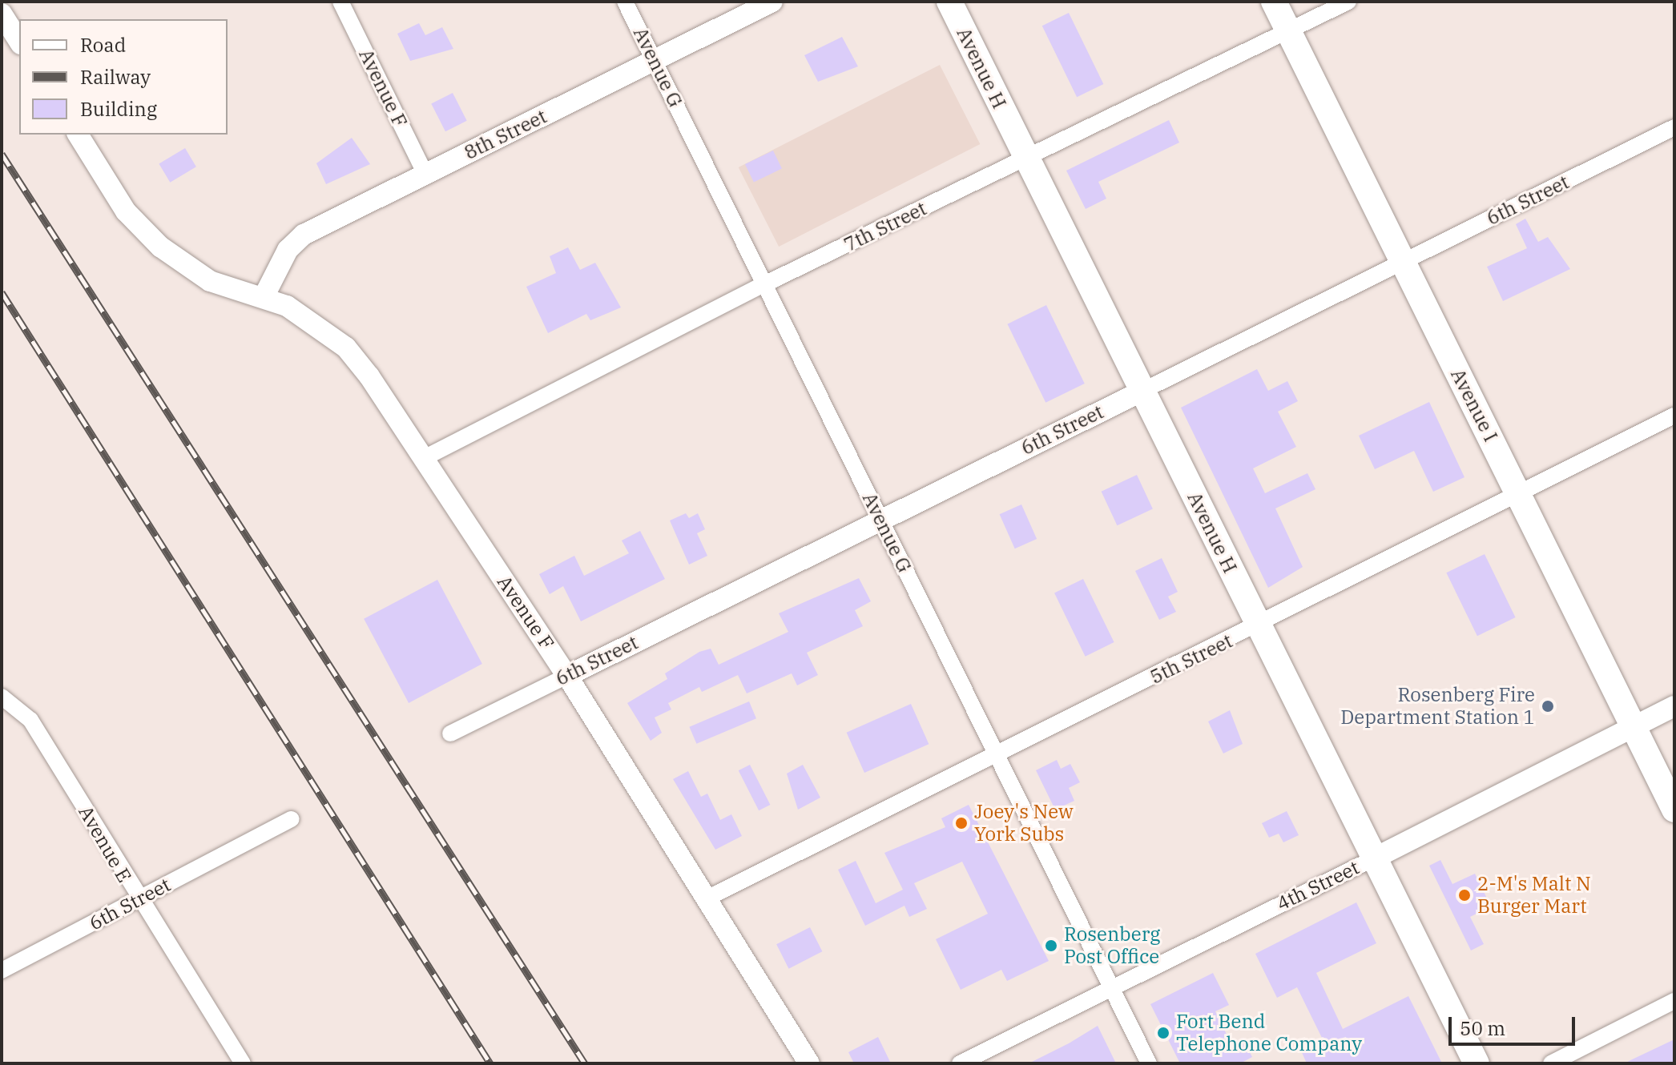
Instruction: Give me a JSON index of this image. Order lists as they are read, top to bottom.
{
  "streets": {
    "main road": ["Avenue H", "Avenue I"],
    "street": [
      "Avenue G",
      "Avenue F",
      "8th Street",
      "6th Street",
      "7th Street",
      "5th Street",
      "Avenue E",
      "4th Street"
    ]
  },
  "crossings": [
    ["Avenue G", "8th Street"],
    ["Avenue G", "6th Street"],
    ["Avenue G", "7th Street"],
    ["Avenue G", "5th Street"],
    ["Avenue G", "4th Street"],
    ["Avenue H", "6th Street"],
    ["Avenue H", "7th Street"],
    ["Avenue H", "5th Street"],
    ["Avenue H", "4th Street"],
    ["Avenue F", "8th Street"],
    ["Avenue F", "6th Street"],
    ["Avenue F", "7th Street"],
    ["Avenue F", "5th Street"],
    ["6th Street", "Avenue I"],
    ["6th Street", "Avenue E"],
    ["7th Street", "Avenue I"],
    ["Avenue I", "5th Street"],
    ["Avenue I", "4th Street"]
  ],
  "places": [
    "Rosenberg Fire Department Station 1",
    "Joey's New York Subs",
    "2-M's Malt N Burger Mart",
    "Rosenberg Post Office",
    "Fort Bend Telephone Company"
  ],
  "legend": ["Road", "Railway", "Building"],
  "scale_bar": "50 m"
}
